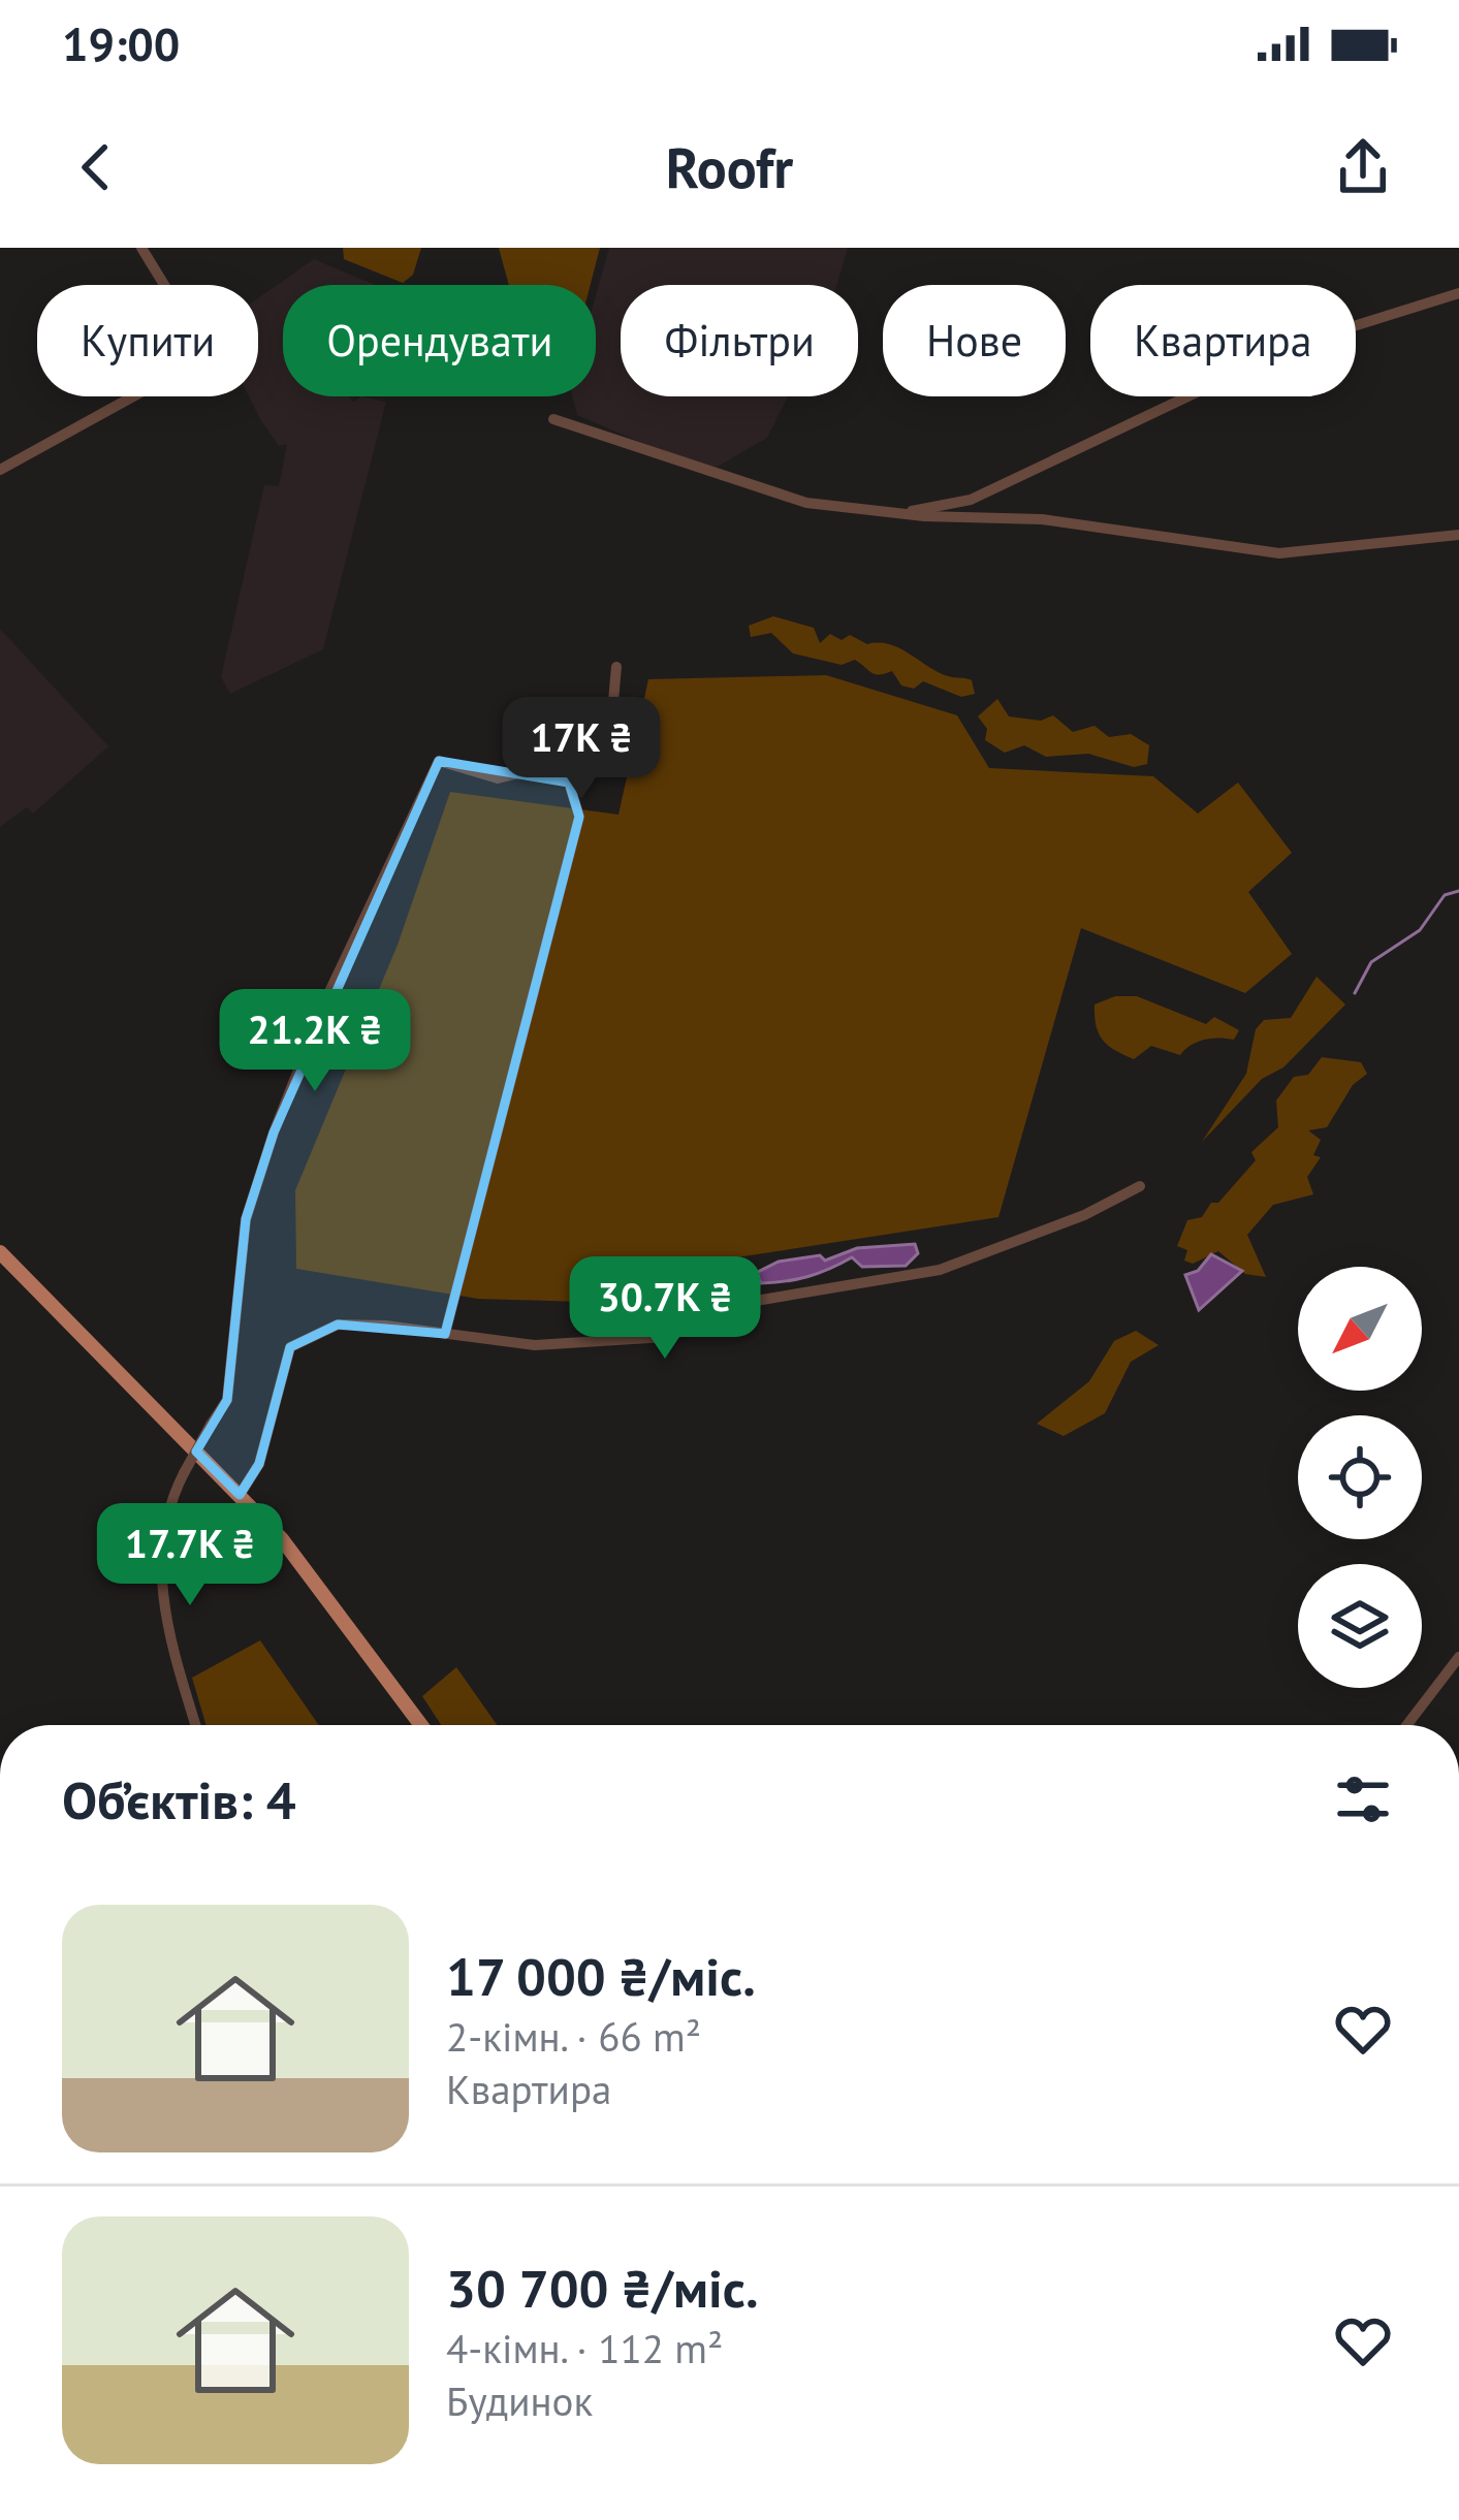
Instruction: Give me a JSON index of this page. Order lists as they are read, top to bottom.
{
  "north": "bottom left",
  "page": {
    "status": "19:00",
    "header": "Roofr",
    "chip": [
      "Купити",
      "Орендувати",
      "Фільтри",
      "Нове",
      "Квартира"
    ],
    "price": [
      "17K ₴",
      "21.2K ₴",
      "30.7K ₴",
      "17.7K ₴"
    ],
    "heading": "Об’єктів: 4",
    "list": [
      {
        "name": "17 000 ₴/міс.",
        "note": "2-кімн. · 66 m² · Квартира"
      },
      {
        "name": "30 700 ₴/міс.",
        "note": "4-кімн. · 112 m² · Будинок"
      }
    ]
  }
}
